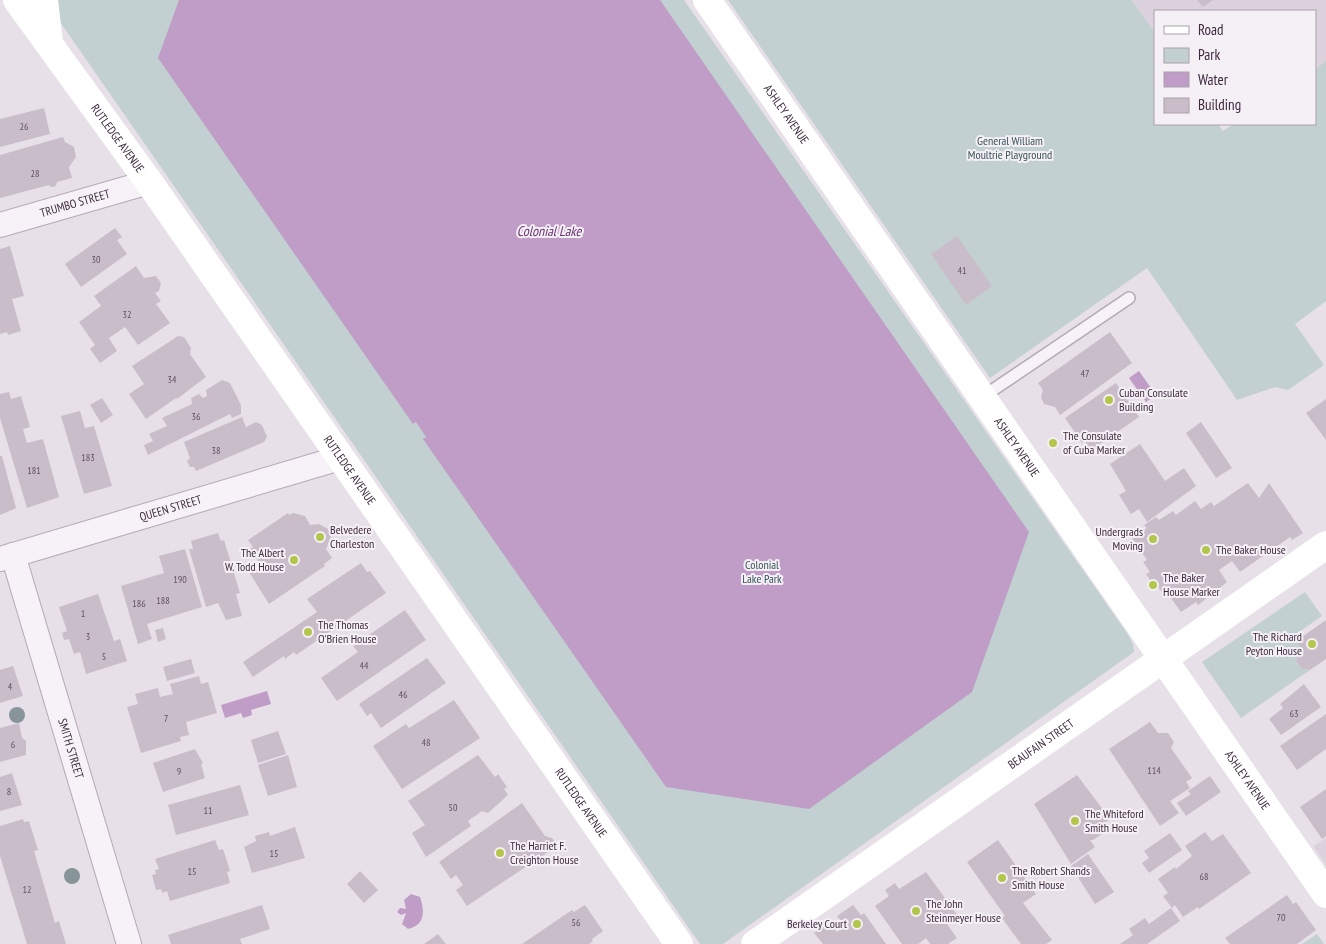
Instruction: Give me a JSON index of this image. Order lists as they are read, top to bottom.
{
  "streets": {
    "street": [
      "ASHLEY AVENUE",
      "RUTLEDGE AVENUE",
      "TRUMBO STREET",
      "QUEEN STREET",
      "BEAUFAIN STREET",
      "SMITH STREET"
    ]
  },
  "crossings": [
    ["ASHLEY AVENUE", "BEAUFAIN STREET"],
    ["RUTLEDGE AVENUE", "TRUMBO STREET"],
    ["RUTLEDGE AVENUE", "QUEEN STREET"],
    ["QUEEN STREET", "SMITH STREET"]
  ],
  "water": ["Colonial Lake"],
  "parks": ["General William Moultrie Playground", "Colonial Lake Park"],
  "places": [
    "Cuban Consulate Building",
    "The Consulate of Cuba Marker",
    "Belvedere Charleston",
    "Undergrads Moving",
    "The Baker House",
    "The Albert W. Todd House",
    "The Baker House Marker",
    "The Thomas O'Brien House",
    "The Richard Peyton House",
    "The Whiteford Smith House",
    "The Harriet F. Creighton House",
    "The Robert Shands Smith House",
    "The John Steinmeyer House",
    "Berkeley Court"
  ],
  "house_numbers": [
    "26",
    "28",
    "30",
    "41",
    "32",
    "47",
    "34",
    "36",
    "38",
    "183",
    "181",
    "190",
    "188",
    "186",
    "1",
    "3",
    "5",
    "44",
    "4",
    "46",
    "63",
    "7",
    "48",
    "6",
    "114",
    "9",
    "8",
    "50",
    "11",
    "15",
    "15",
    "68",
    "12",
    "70",
    "56"
  ],
  "legend": [
    "Road",
    "Park",
    "Water",
    "Building"
  ]
}
